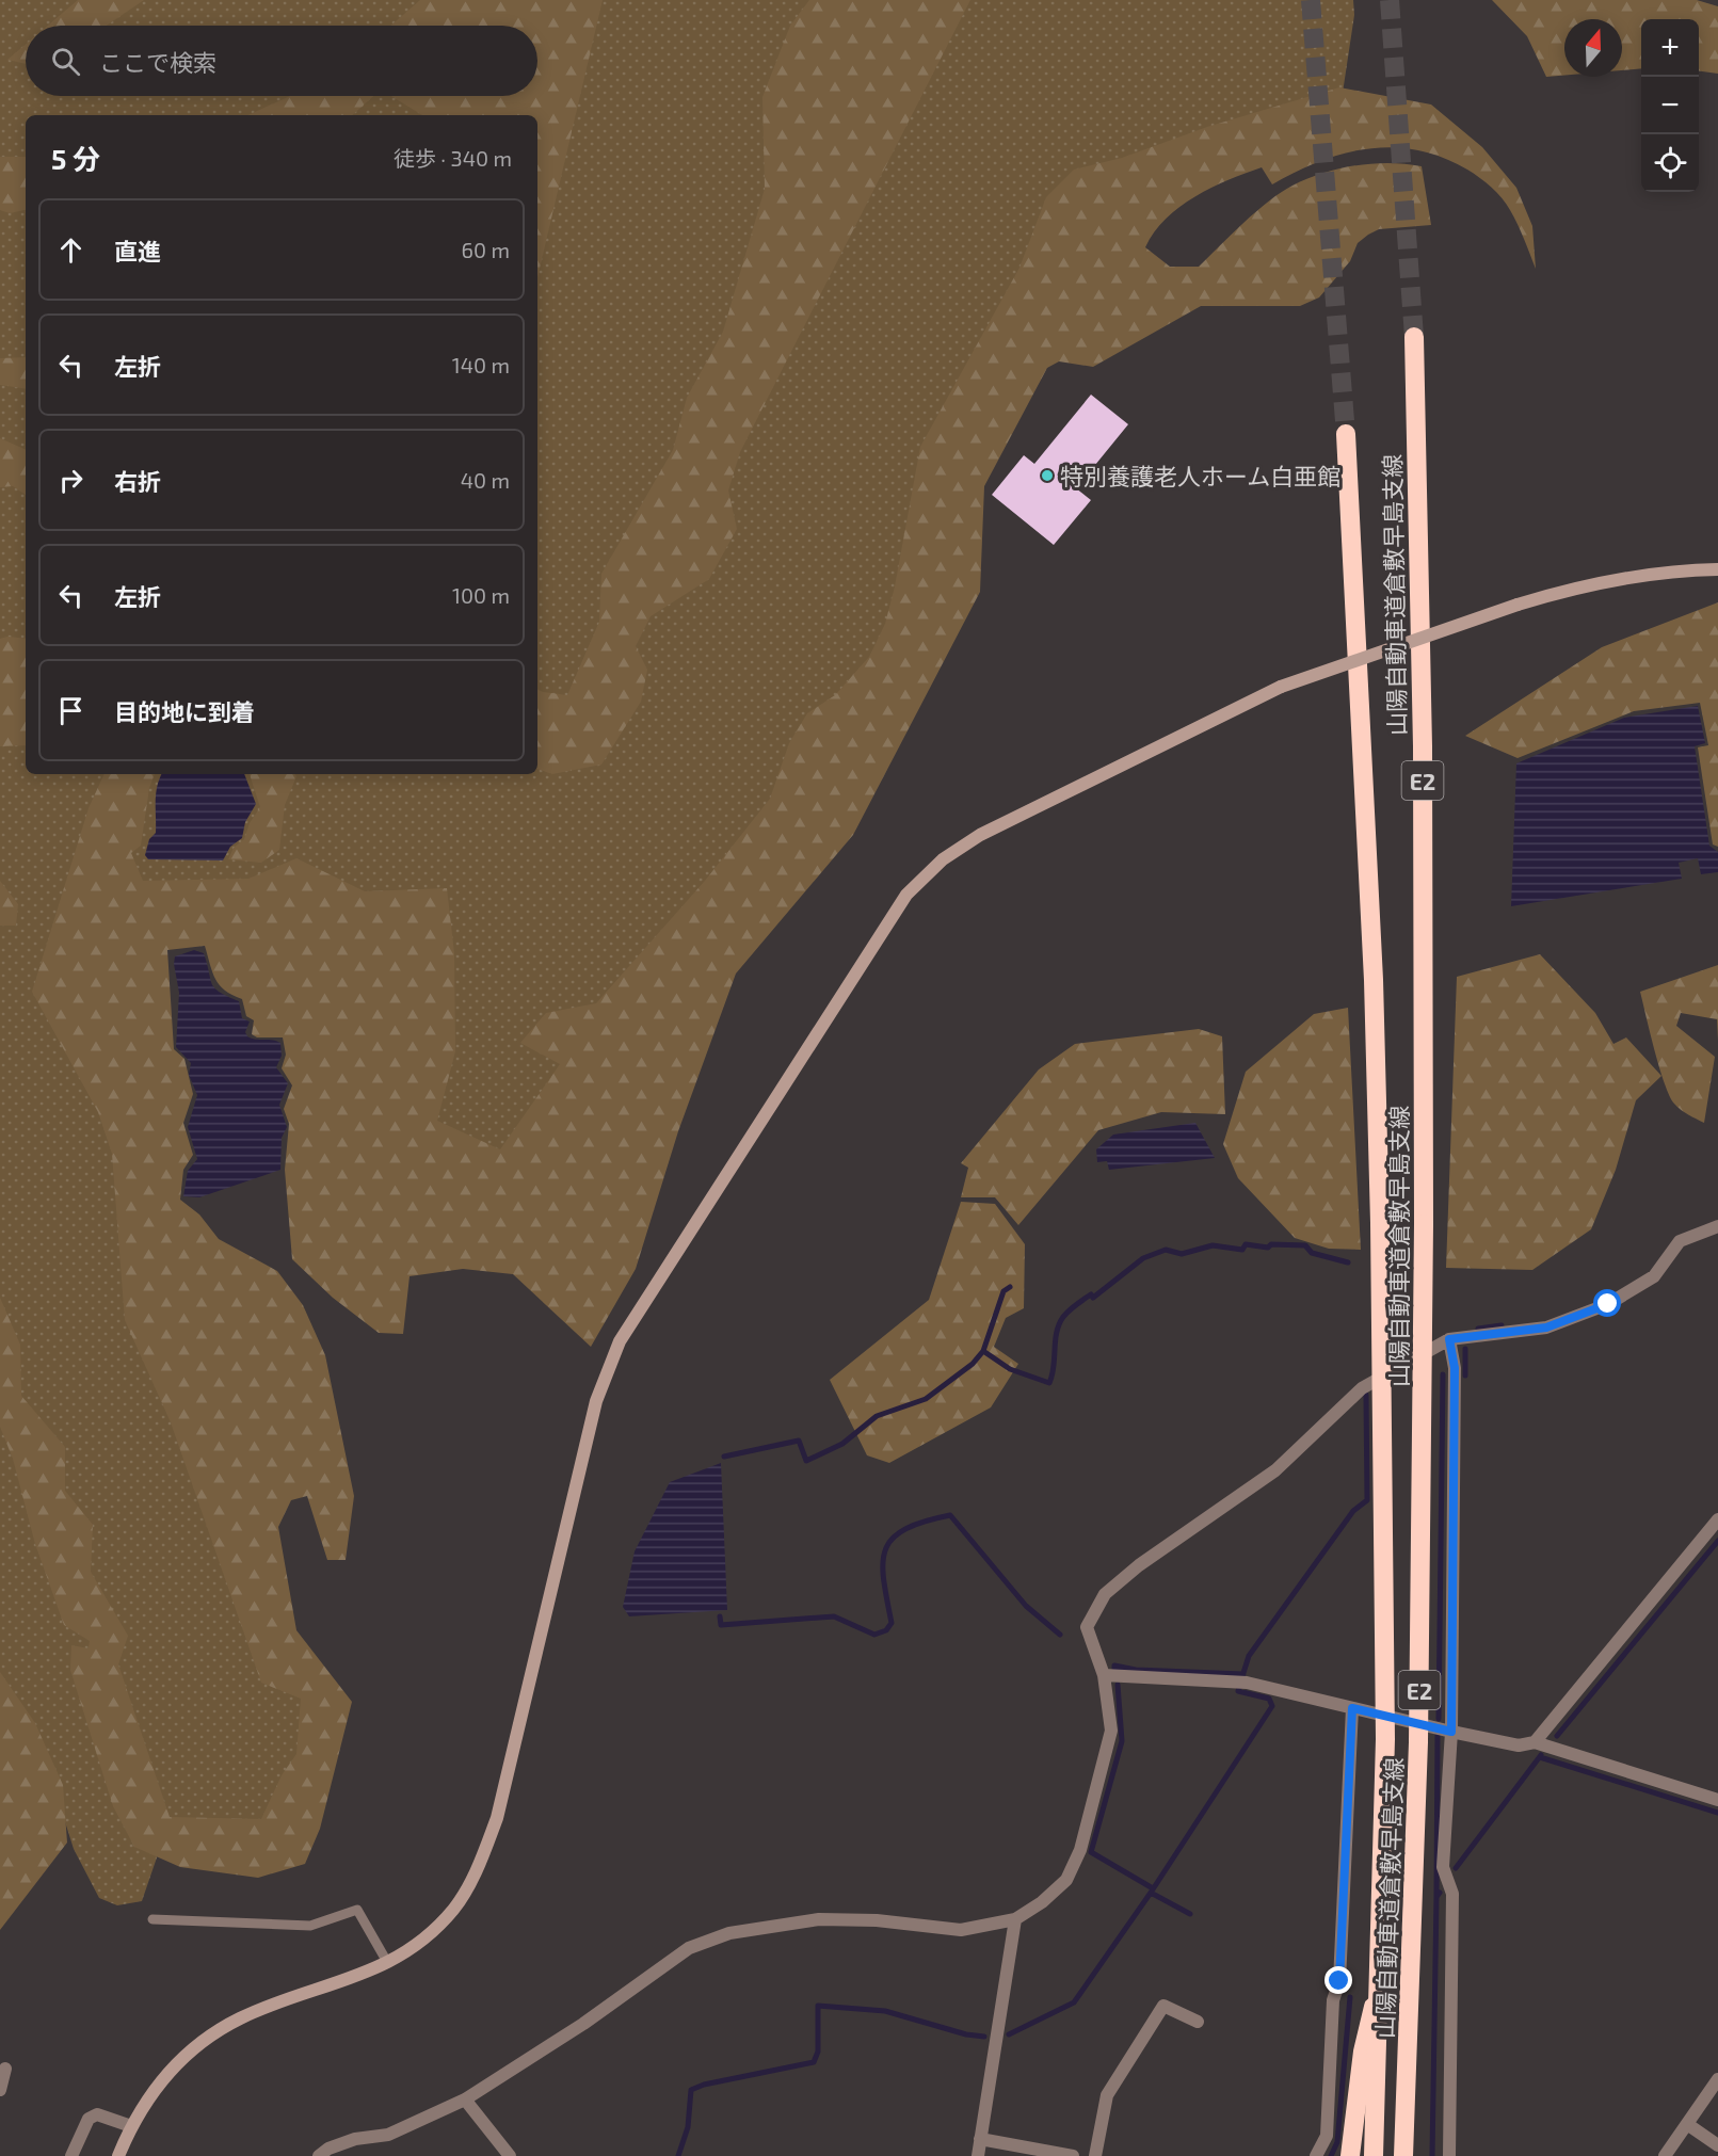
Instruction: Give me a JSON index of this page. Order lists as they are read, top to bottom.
{
  "streets": {
    "highway": ["山陽自動車道倉敷早島支線", "E2"]
  },
  "places": ["特別養護老人ホーム白亜館"],
  "north": "top",
  "page": {
    "map_buttons": ["+", "−"],
    "search": "ここで検索",
    "heading": ["5 分", "徒歩 · 340 m"],
    "list": [
      ["直進", "60 m"],
      ["左折", "140 m"],
      ["右折", "40 m"],
      ["左折", "100 m"],
      "目的地に到着"
    ]
  }
}
